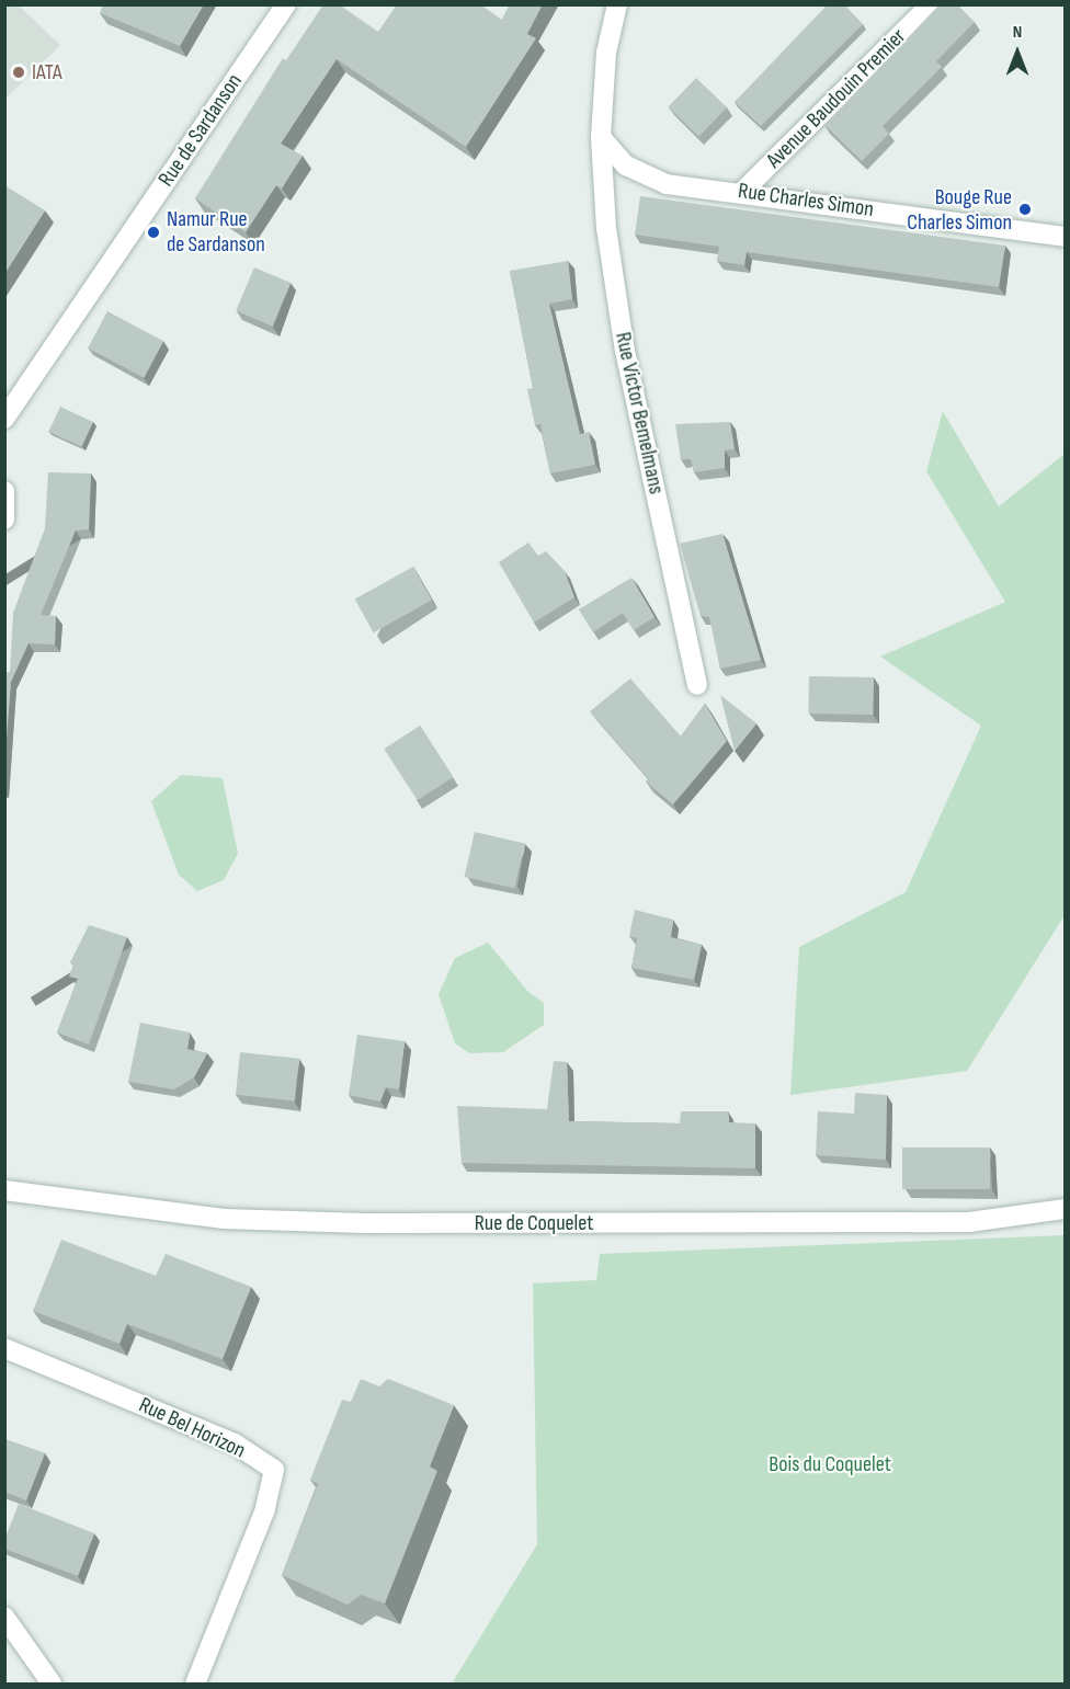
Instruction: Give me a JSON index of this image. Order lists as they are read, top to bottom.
{
  "streets": {
    "street": [
      "Avenue Baudouin Premier",
      "Rue de Sardanson",
      "Rue Charles Simon",
      "Rue Victor Bemelmans",
      "Rue de Coquelet",
      "Rue Bel Horizon"
    ]
  },
  "crossings": [
    ["Avenue Baudouin Premier", "Rue Charles Simon"],
    ["Rue Charles Simon", "Rue Victor Bemelmans"]
  ],
  "parks": ["Bois du Coquelet"],
  "places": ["IATA", "Bouge Rue Charles Simon", "Namur Rue de Sardanson"],
  "north": "top"
}
